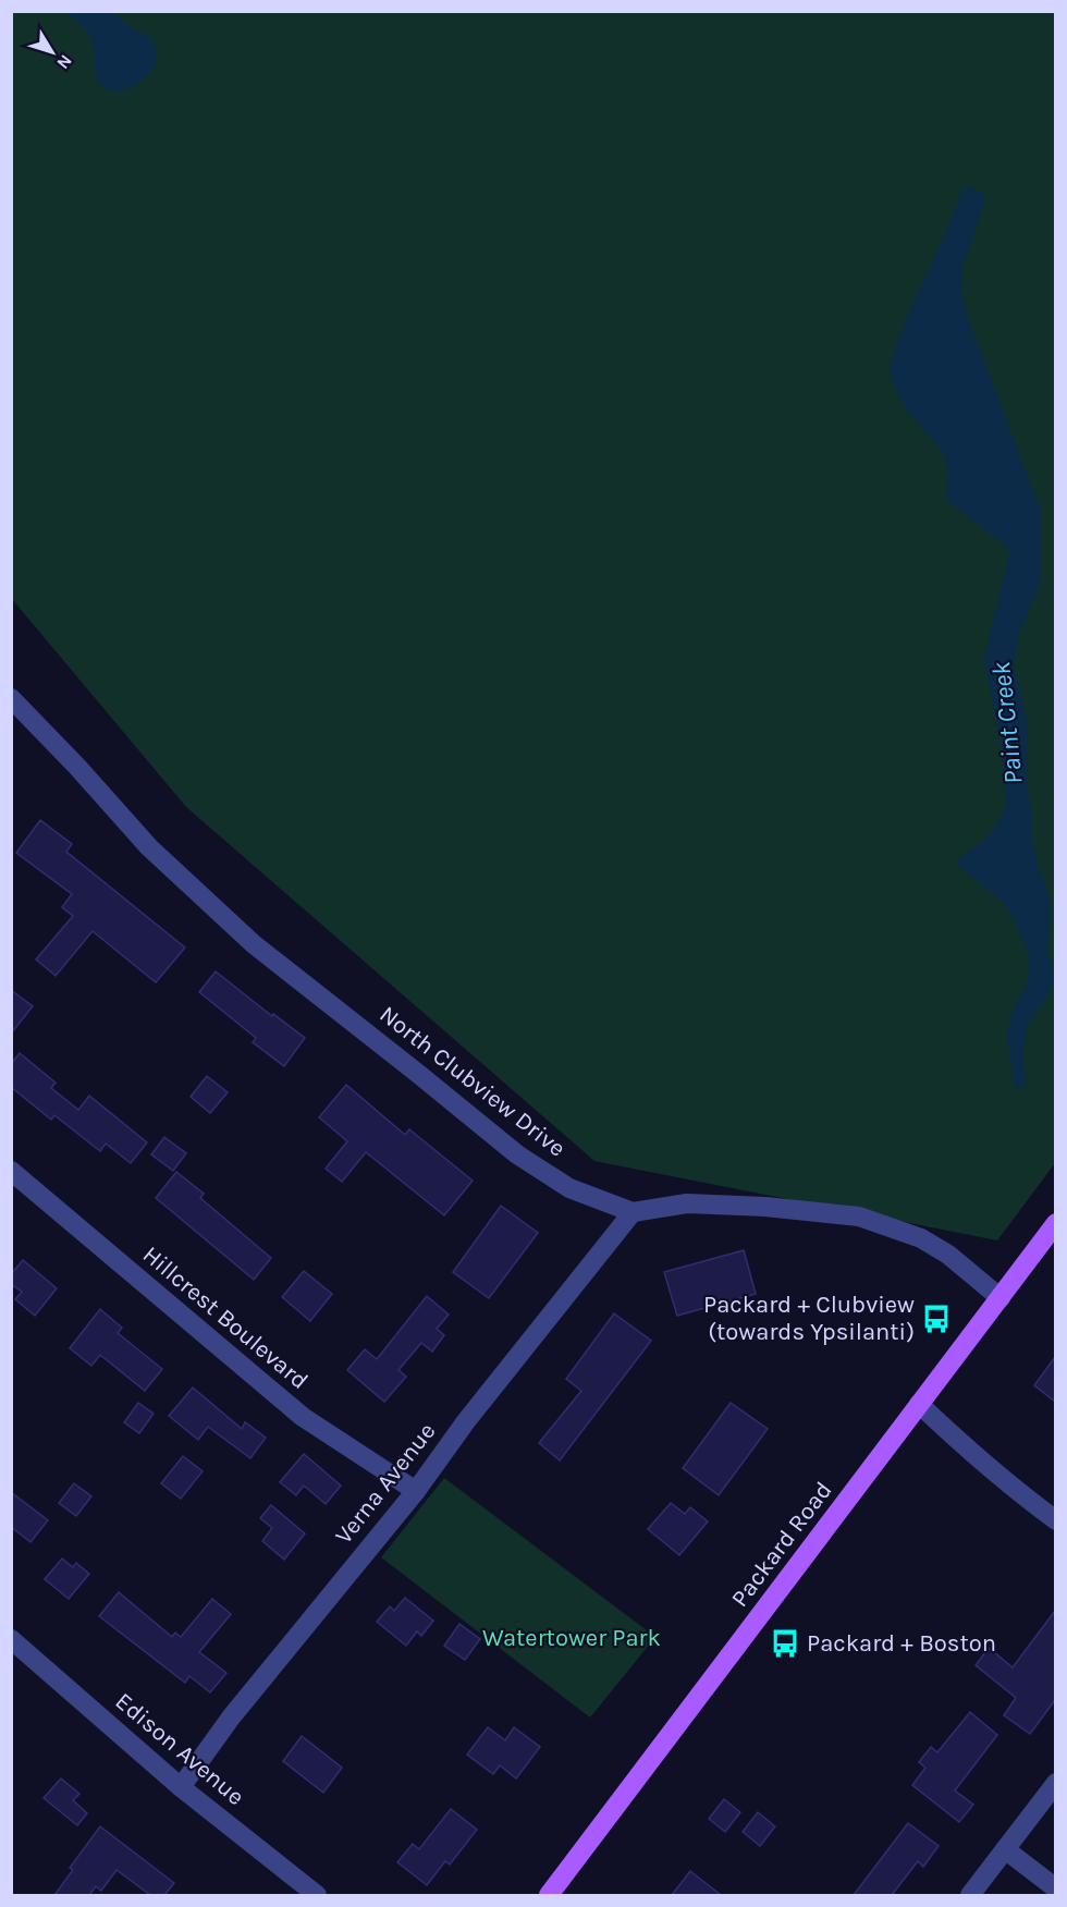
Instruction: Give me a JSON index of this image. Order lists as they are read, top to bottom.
{
  "streets": {
    "main road": ["Packard Road"],
    "street": [
      "North Clubview Drive",
      "Hillcrest Boulevard",
      "Verna Avenue",
      "Edison Avenue"
    ]
  },
  "crossings": [
    ["North Clubview Drive", "Verna Avenue"],
    ["North Clubview Drive", "Packard Road"],
    ["Hillcrest Boulevard", "Verna Avenue"],
    ["Verna Avenue", "Edison Avenue"]
  ],
  "water": ["Paint Creek"],
  "parks": ["Watertower Park"],
  "places": {
    "bus stop": ["Packard + Clubview (towards Ypsilanti)", "Packard + Boston"]
  },
  "north": "bottom right"
}
